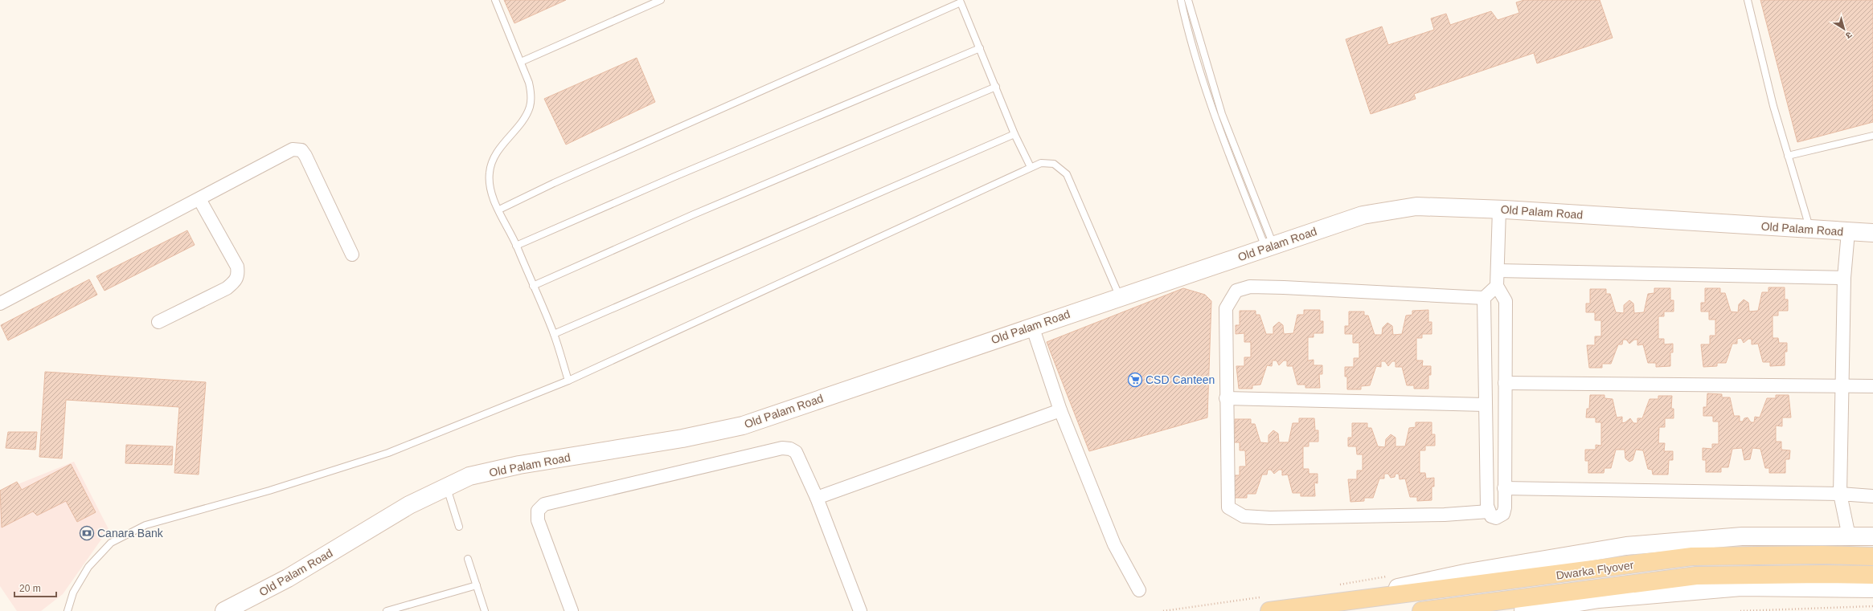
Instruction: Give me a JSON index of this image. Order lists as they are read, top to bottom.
{
  "streets": {
    "main road": ["Dwarka Flyover"],
    "street": ["Old Palam Road"]
  },
  "places": {
    "supermarket": ["CSD Canteen"],
    "bank": ["Canara Bank"]
  },
  "scale_bar": "20 m",
  "north": "bottom right"
}
